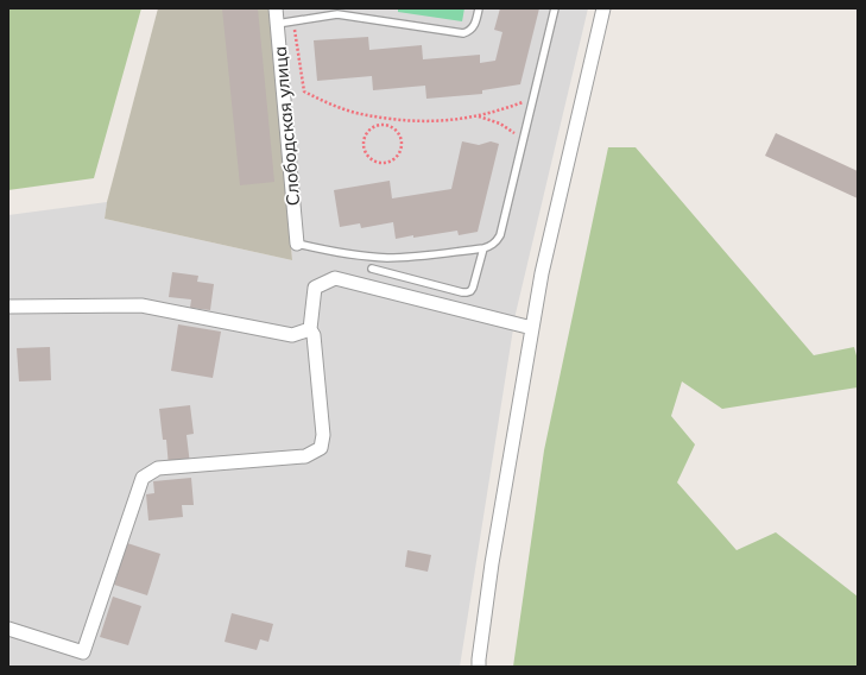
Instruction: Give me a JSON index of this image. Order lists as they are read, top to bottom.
{
  "streets": {
    "street": ["Слободская улица"]
  }
}
